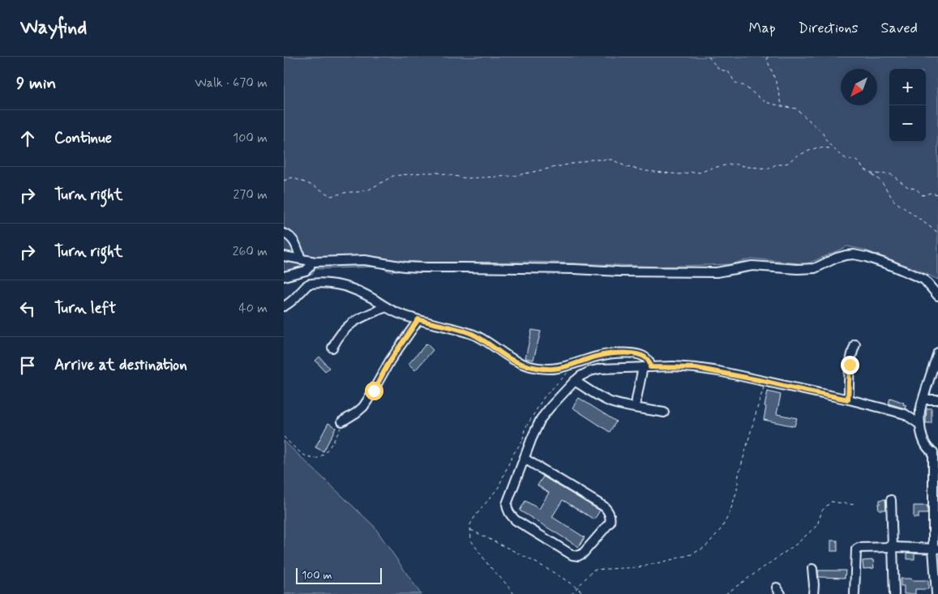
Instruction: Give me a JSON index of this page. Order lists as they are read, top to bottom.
{
  "scale_bar": "100 m",
  "north": "bottom left",
  "page": {
    "header": "Wayfind",
    "nav": ["Map", "Directions", "Saved"],
    "heading": ["9 min", "Walk · 670 m"],
    "map_buttons": ["+", "−"],
    "list": [
      ["Continue", "100 m"],
      ["Turn right", "270 m"],
      ["Turn right", "260 m"],
      ["Turn left", "40 m"],
      "Arrive at destination"
    ],
    "scale": "100 m"
  }
}
